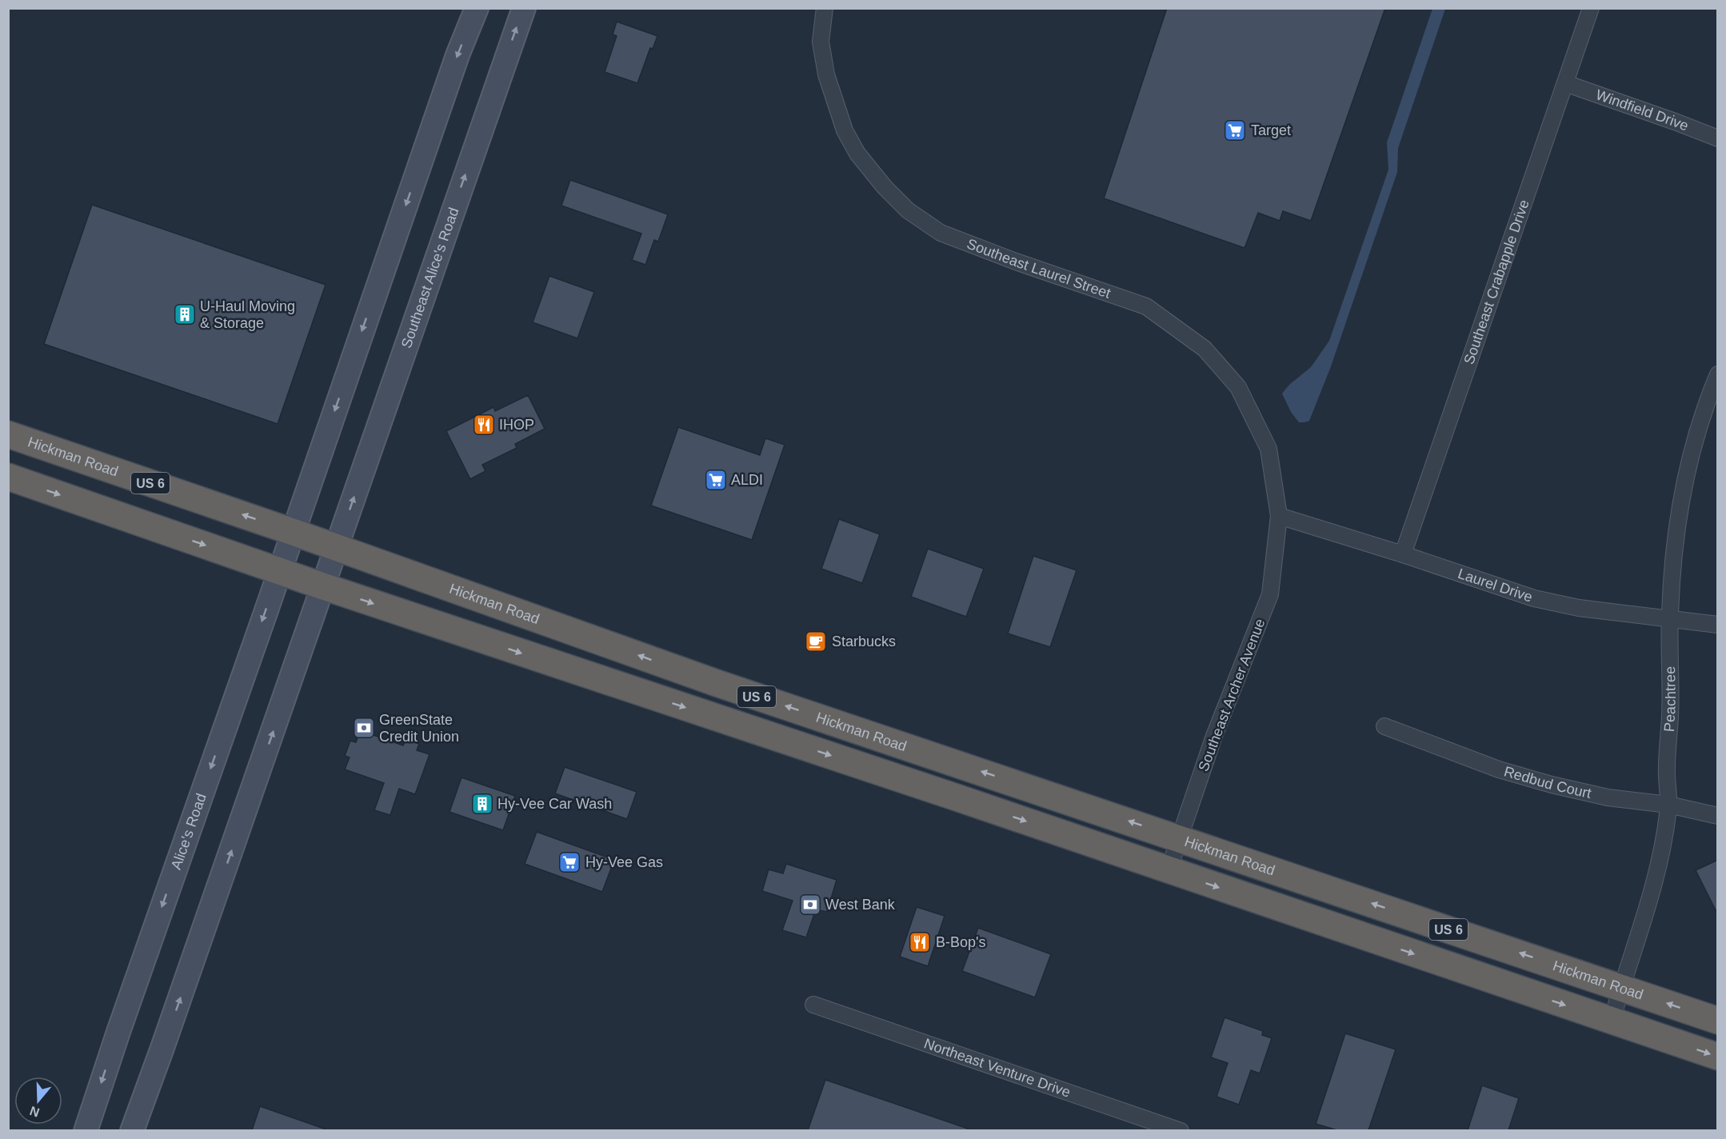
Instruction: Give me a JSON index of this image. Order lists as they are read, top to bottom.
{
  "streets": {
    "highway": ["Hickman Road", "US 6"],
    "main road": ["Southeast Alice's Road", "Alice's Road"],
    "street": [
      "Windfield Drive",
      "Southeast Laurel Street",
      "Southeast Crabapple Drive",
      "Laurel Drive",
      "Southeast Archer Avenue",
      "Peachtree",
      "Redbud Court",
      "Northeast Venture Drive"
    ]
  },
  "crossings": [
    ["Windfield Drive", "Southeast Crabapple Drive"],
    ["Southeast Laurel Street", "Laurel Drive"],
    ["Southeast Laurel Street", "Southeast Archer Avenue"],
    ["Southeast Alice's Road", "Hickman Road"],
    ["Southeast Crabapple Drive", "Laurel Drive"],
    ["Hickman Road", "Southeast Archer Avenue"],
    ["Hickman Road", "Peachtree"],
    ["Hickman Road", "Alice's Road"],
    ["US 6", "Southeast Archer Avenue"],
    ["US 6", "Peachtree"],
    ["US 6", "Alice's Road"],
    ["Laurel Drive", "Southeast Archer Avenue"],
    ["Laurel Drive", "Peachtree"],
    ["Peachtree", "Redbud Court"]
  ],
  "places": {
    "supermarket": ["Target", "ALDI", "Hy-Vee Gas"],
    "building": ["U-Haul Moving & Storage", "Hy-Vee Car Wash"],
    "restaurant": ["IHOP", "B-Bop's"],
    "cafe": ["Starbucks"],
    "bank": ["GreenState Credit Union", "West Bank"]
  },
  "north": "bottom"
}
